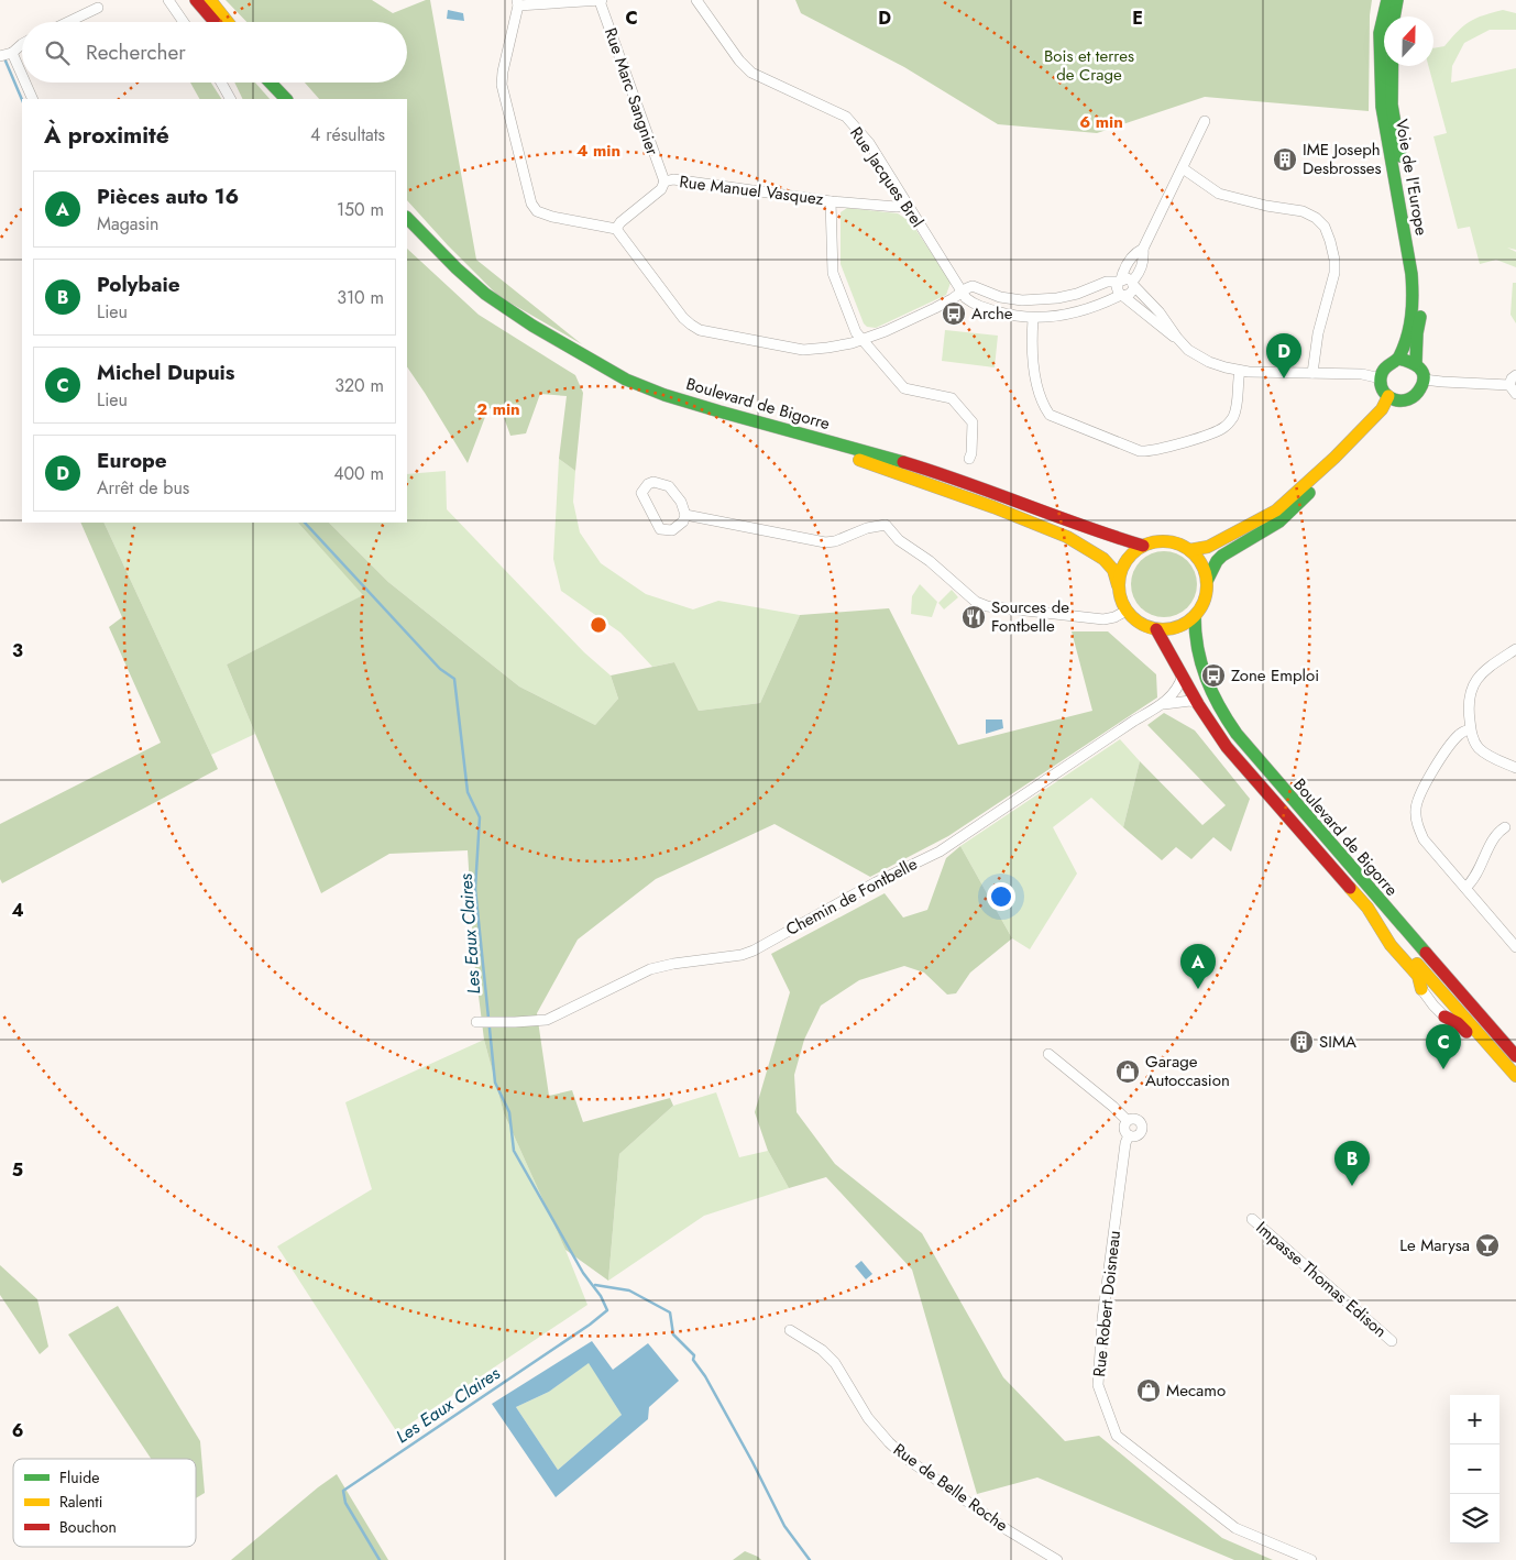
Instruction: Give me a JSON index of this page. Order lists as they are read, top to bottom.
{
  "streets": {
    "main road": ["Voie de l'Europe", "Boulevard de Bigorre"],
    "street": [
      "Rue Marc Sangnier",
      "Rue Jacques Brel",
      "Rue Manuel Vasquez",
      "Chemin de Fontbelle",
      "Impasse Thomas Edison",
      "Rue Robert Doisneau",
      "Rue de Belle Roche"
    ]
  },
  "crossings": [
    ["Rue Marc Sangnier", "Rue Manuel Vasquez"],
    ["Rue Jacques Brel", "Rue Manuel Vasquez"]
  ],
  "water": ["Les Eaux Claires"],
  "parks": ["Bois et terres de Crage"],
  "places": {
    "building": ["IME Joseph Desbrosses", "SIMA"],
    "bus stop": ["Arche", "Zone Emploi"],
    "restaurant": ["Sources de Fontbelle"],
    "shop": ["Garage Autoccasion", "Mecamo"],
    "bar": ["Le Marysa"]
  },
  "legend": ["Fluide", "Ralenti", "Bouchon"],
  "north": "top",
  "page": {
    "search": "Rechercher",
    "heading": ["À proximité", "4 résultats"],
    "list": [
      {
        "mark": "A",
        "name": "Pièces auto 16",
        "note": "Magasin",
        "value": "150 m"
      },
      {
        "mark": "B",
        "name": "Polybaie",
        "note": "Lieu",
        "value": "310 m"
      },
      {
        "mark": "C",
        "name": "Michel Dupuis",
        "note": "Lieu",
        "value": "320 m"
      },
      {
        "mark": "D",
        "name": "Europe",
        "note": "Arrêt de bus",
        "value": "400 m"
      }
    ],
    "pins": [
      "D",
      "A",
      "C",
      "B"
    ],
    "map_buttons": ["+", "−"]
  },
  "grid": {
    "columns": ["C", "D", "E"],
    "rows": [
      "3",
      "4",
      "5",
      "6"
    ]
  },
  "rings": ["6 min", "4 min", "2 min"]
}
